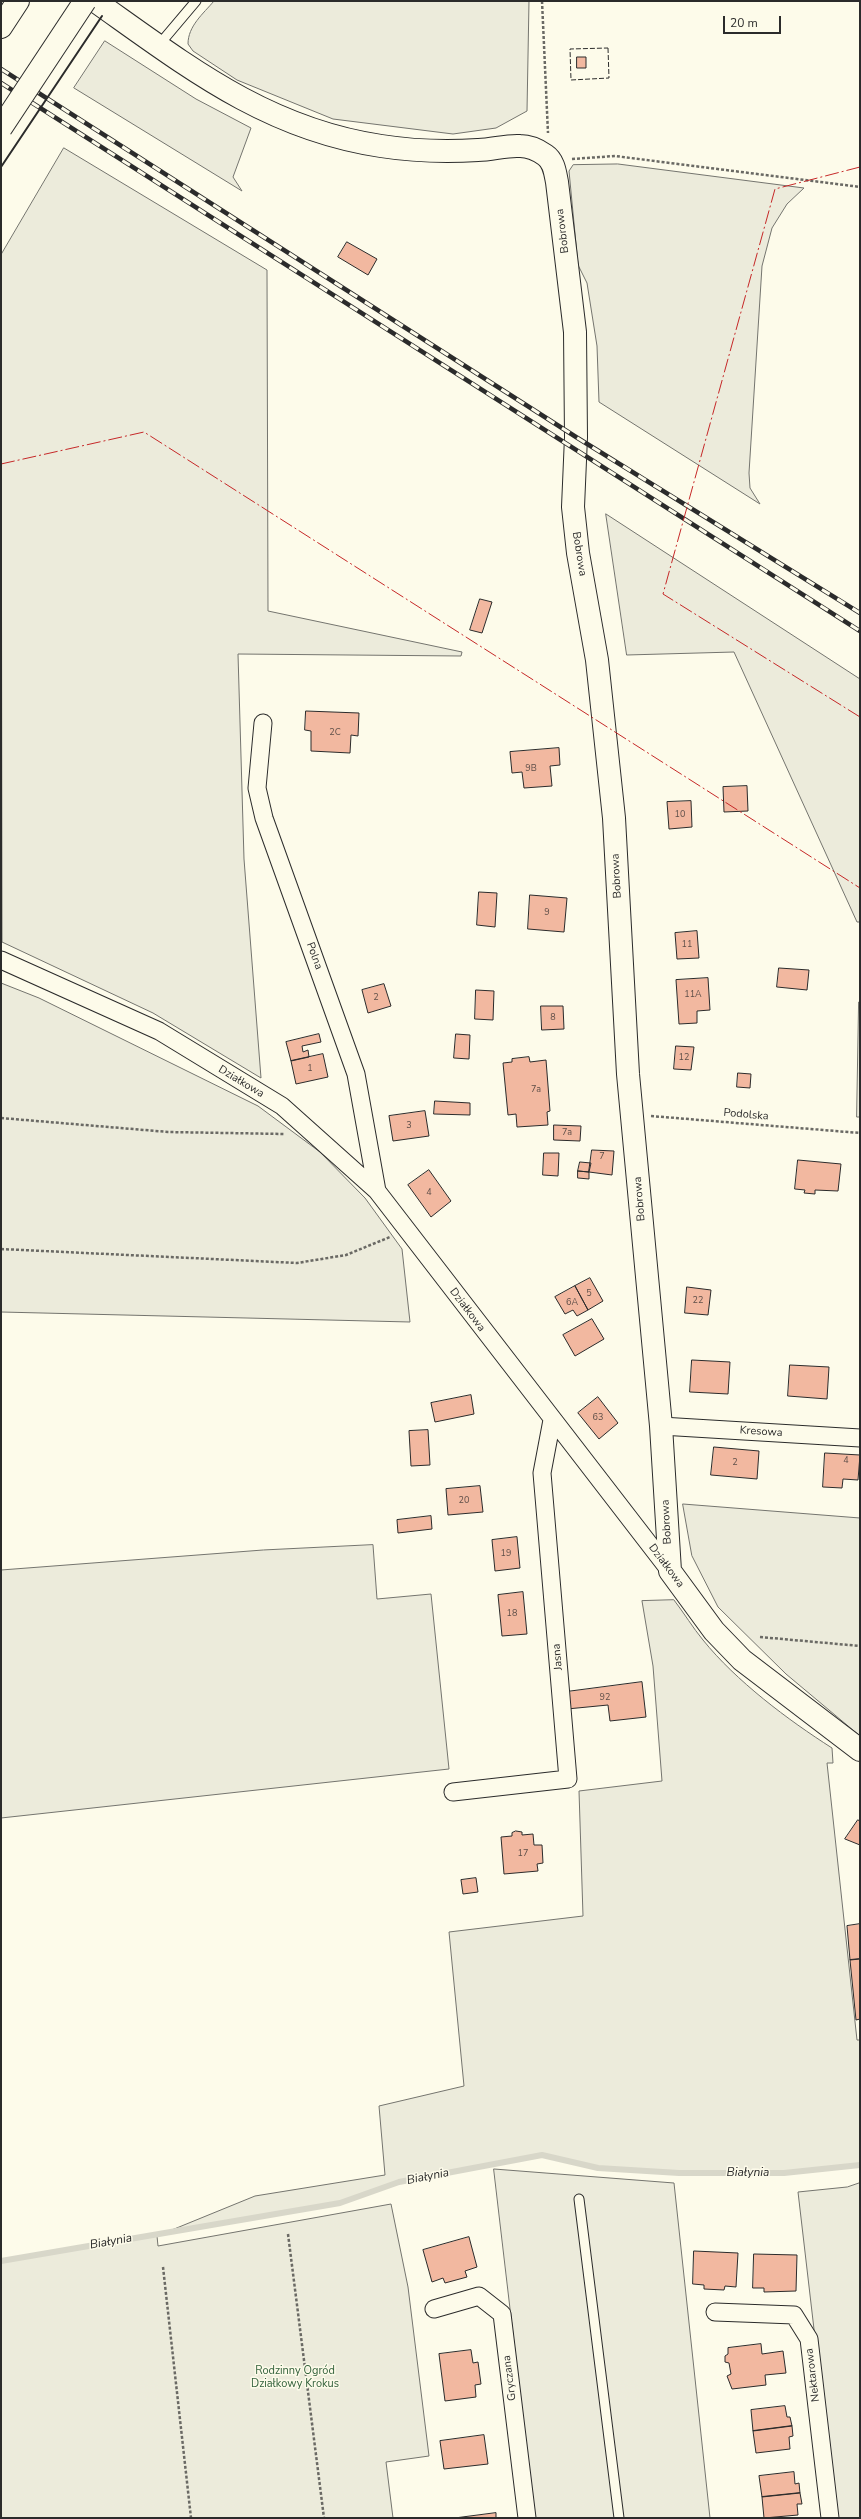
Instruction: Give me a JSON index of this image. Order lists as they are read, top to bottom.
{
  "streets": {
    "main road": ["Bobrowa", "Działkowa"],
    "street": [
      "Polna",
      "Kresowa",
      "Jasna",
      "Nektarowa",
      "Gryczana"
    ],
    "path": ["Podolska"]
  },
  "crossings": [
    ["Bobrowa", "Działkowa"],
    ["Bobrowa", "Podolska"],
    ["Bobrowa", "Kresowa"],
    ["Polna", "Działkowa"],
    ["Działkowa", "Jasna"]
  ],
  "water": ["Białynia"],
  "parks": ["Rodzinny Ogród Działkowy Krokus"],
  "house_numbers": [
    "2C",
    "9B",
    "10",
    "9",
    "11",
    "11A",
    "2",
    "8",
    "12",
    "1",
    "7a",
    "3",
    "7a",
    "7",
    "4",
    "5",
    "22",
    "6A",
    "63",
    "4",
    "2",
    "20",
    "19",
    "18",
    "92",
    "17"
  ],
  "scale_bar": "20 m"
}
